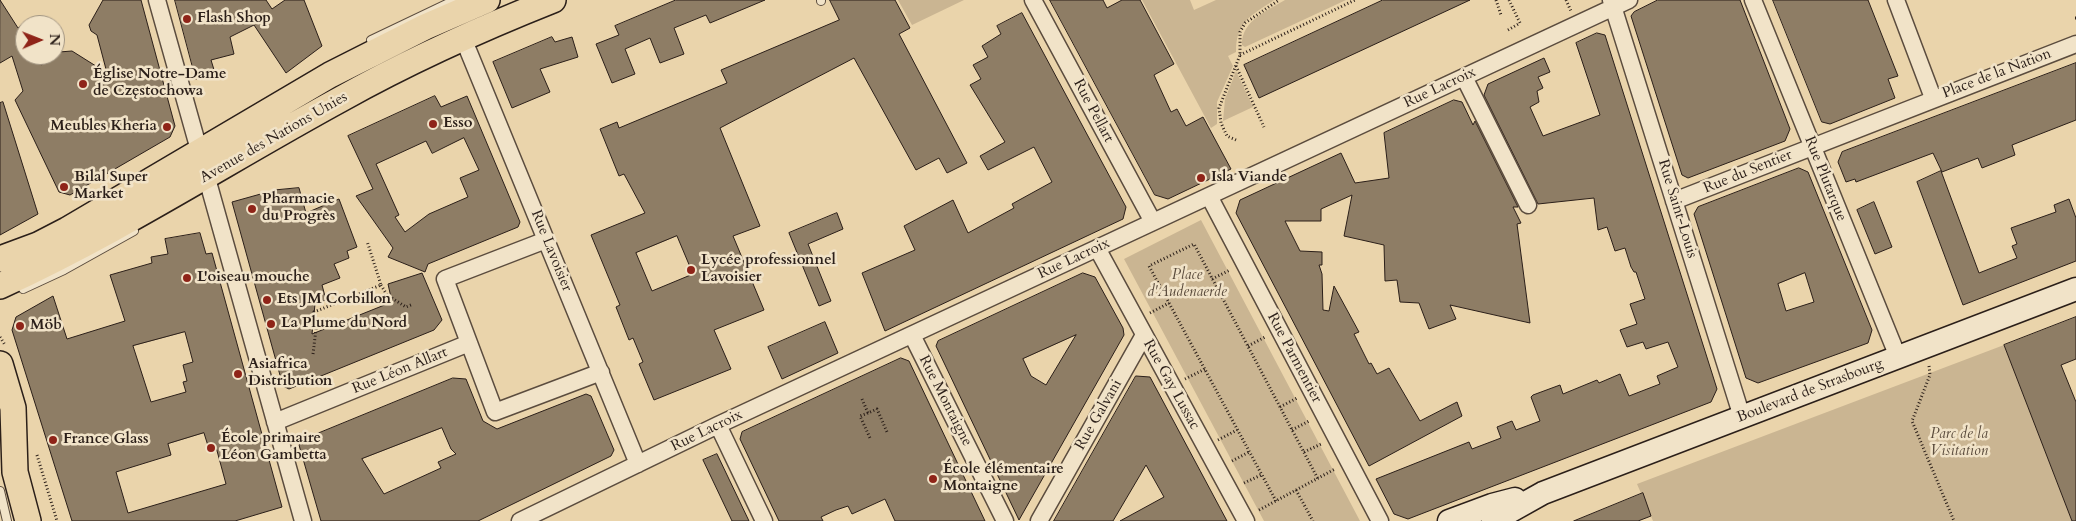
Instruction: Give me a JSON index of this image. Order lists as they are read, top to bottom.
{
  "streets": {
    "main road": ["Avenue des Nations Unies", "Boulevard de Strasbourg"],
    "street": [
      "Place de la Nation",
      "Rue Lacroix",
      "Rue Pellart",
      "Rue du Sentier",
      "Rue Plutarque",
      "Rue Saint-Louis",
      "Rue Lavoisier",
      "Rue Parmentier",
      "Rue Léon Allart",
      "Rue Gay Lussac",
      "Rue Montaigne",
      "Rue Galvani"
    ]
  },
  "crossings": [
    ["Place de la Nation", "Rue du Sentier"],
    ["Rue Lacroix", "Rue Pellart"],
    ["Rue Lacroix", "Rue Saint-Louis"],
    ["Rue Lacroix", "Rue Lavoisier"],
    ["Rue Lacroix", "Rue Parmentier"],
    ["Rue Lacroix", "Rue Gay Lussac"],
    ["Rue Lacroix", "Rue Montaigne"],
    ["Avenue des Nations Unies", "Rue Lavoisier"],
    ["Rue du Sentier", "Rue Plutarque"],
    ["Rue du Sentier", "Rue Saint-Louis"],
    ["Rue Plutarque", "Boulevard de Strasbourg"],
    ["Rue Saint-Louis", "Boulevard de Strasbourg"],
    ["Rue Gay Lussac", "Rue Galvani"]
  ],
  "parks": ["Place d'Audenaerde", "Parc de la Visitation"],
  "places": [
    "Flash Shop",
    "Église Notre-Dame de Częstochowa",
    "Esso",
    "Meubles Kheria",
    "Isla Viande",
    "Bilal Super Market",
    "Pharmacie du Progrès",
    "Lycée professionnel Lavoisier",
    "L'oiseau mouche",
    "Ets JM Corbillon",
    "La Plume du Nord",
    "Möb",
    "Asiafrica Distribution",
    "France Glass",
    "École primaire Léon Gambetta",
    "École élémentaire Montaigne"
  ],
  "north": "right"
}
